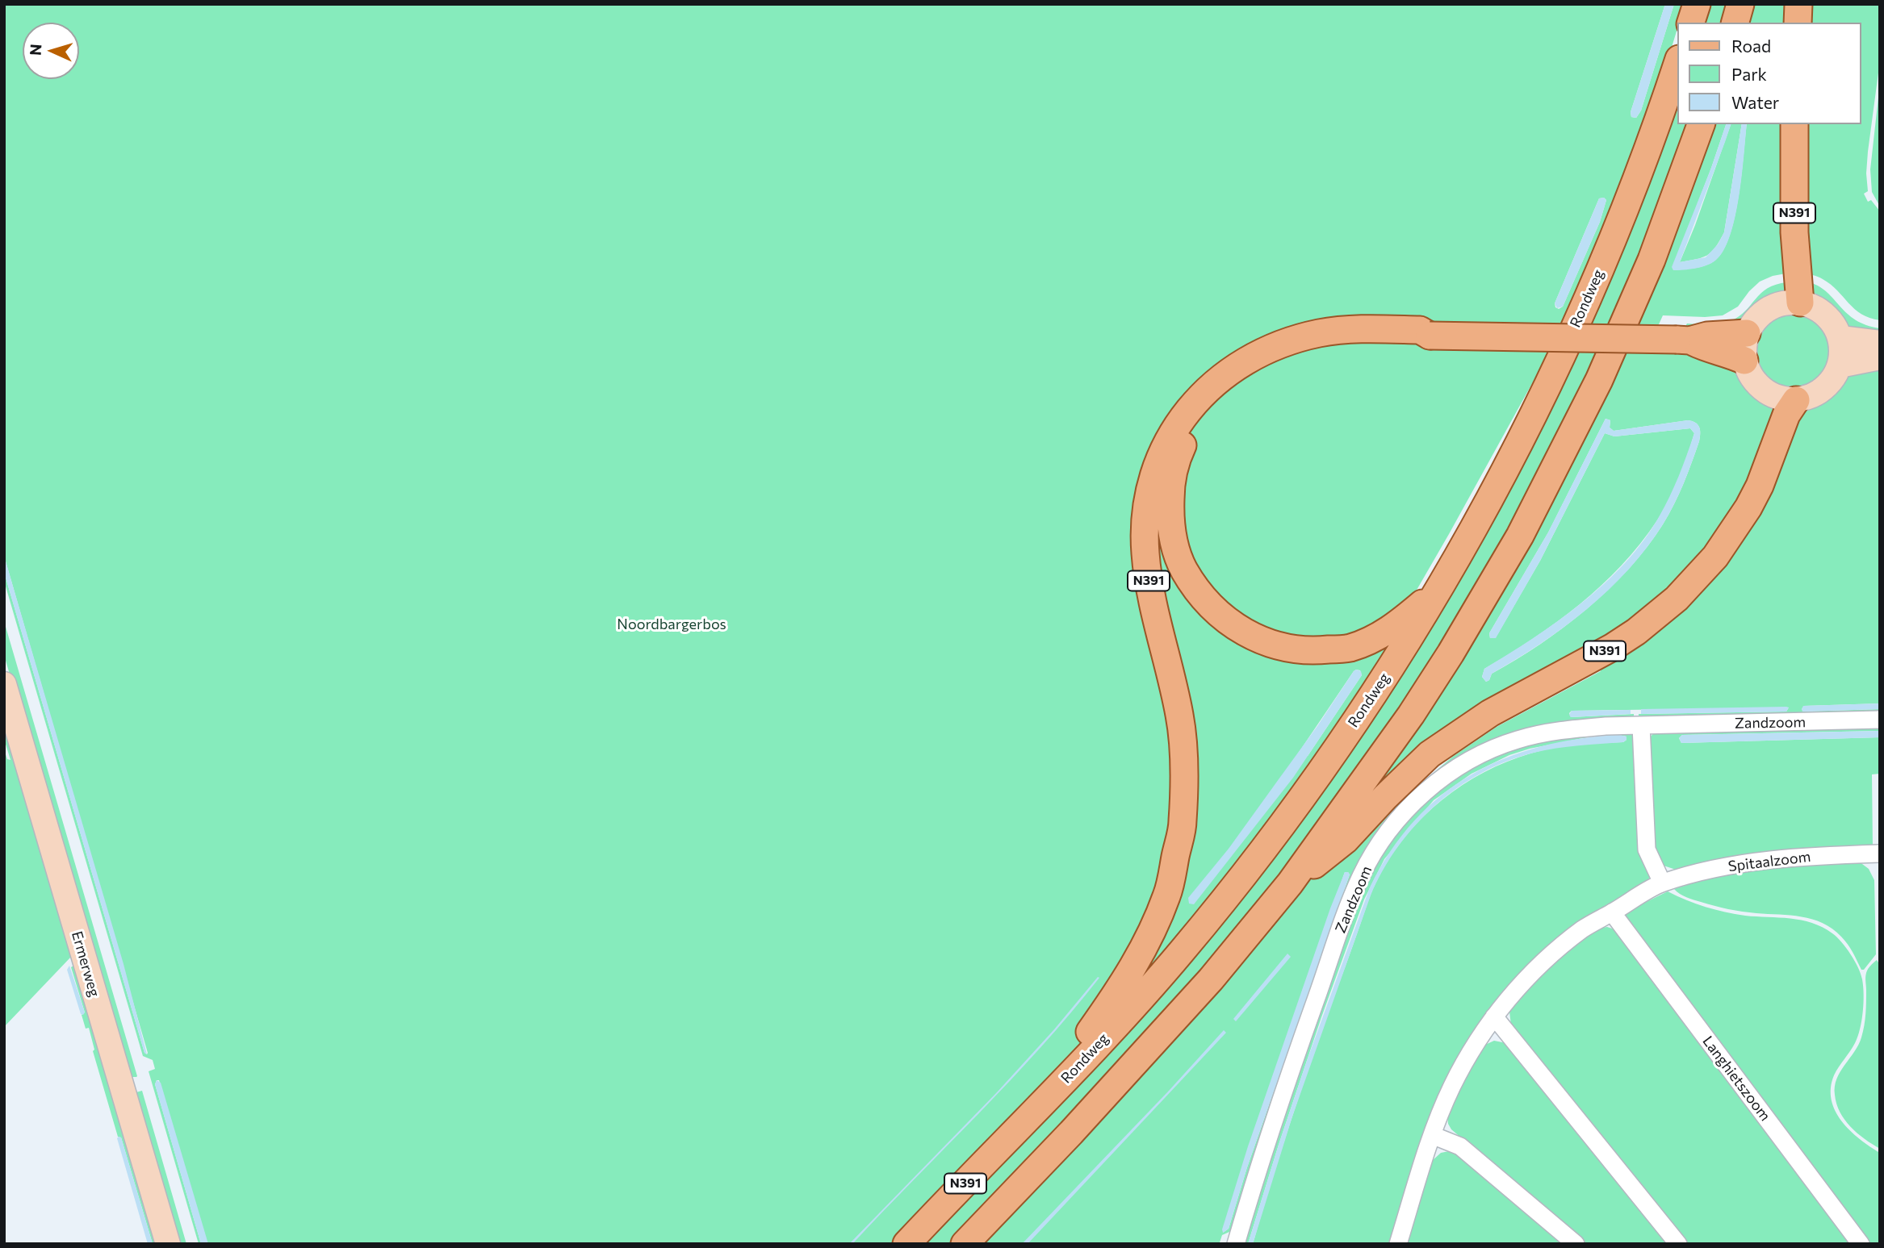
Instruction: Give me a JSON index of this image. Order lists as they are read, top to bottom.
{
  "streets": {
    "main road": ["N391", "Rondweg"],
    "street": [
      "Zandzoom",
      "Spitaalzoom",
      "Ermerweg",
      "Langhietszoom"
    ]
  },
  "crossings": [
    ["N391", "Rondweg"]
  ],
  "parks": ["Noordbargerbos"],
  "legend": ["Road", "Park", "Water"],
  "north": "left"
}
